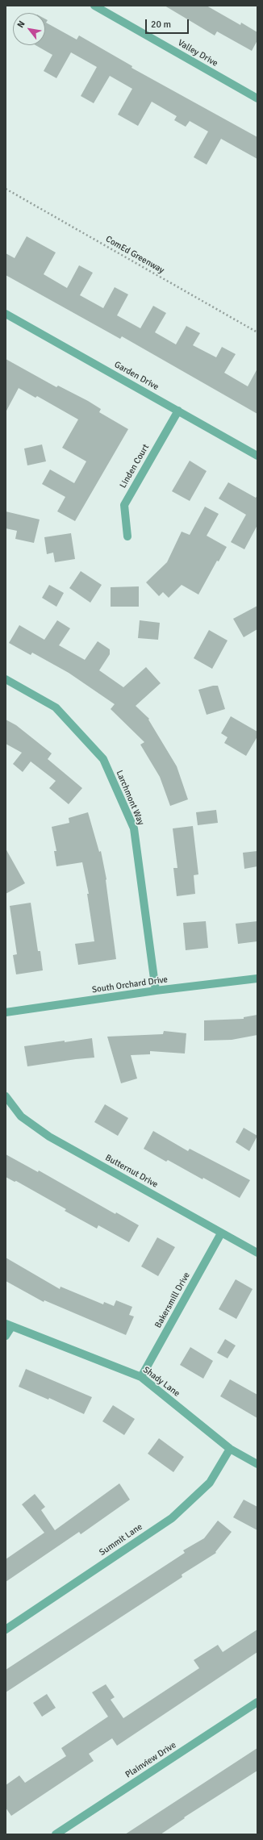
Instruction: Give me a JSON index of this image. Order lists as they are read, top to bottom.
{
  "streets": {
    "street": [
      "Valley Drive",
      "Garden Drive",
      "Linden Court",
      "Larchmont Way",
      "South Orchard Drive",
      "Butternut Drive",
      "Bakersmill Drive",
      "Shady Lane",
      "Summit Lane",
      "Plainview Drive"
    ],
    "path": ["ComEd Greenway"]
  },
  "crossings": [
    ["Garden Drive", "Linden Court"],
    ["Larchmont Way", "South Orchard Drive"],
    ["Butternut Drive", "Bakersmill Drive"],
    ["Bakersmill Drive", "Shady Lane"],
    ["Shady Lane", "Summit Lane"]
  ],
  "scale_bar": "20 m",
  "north": "top left"
}
